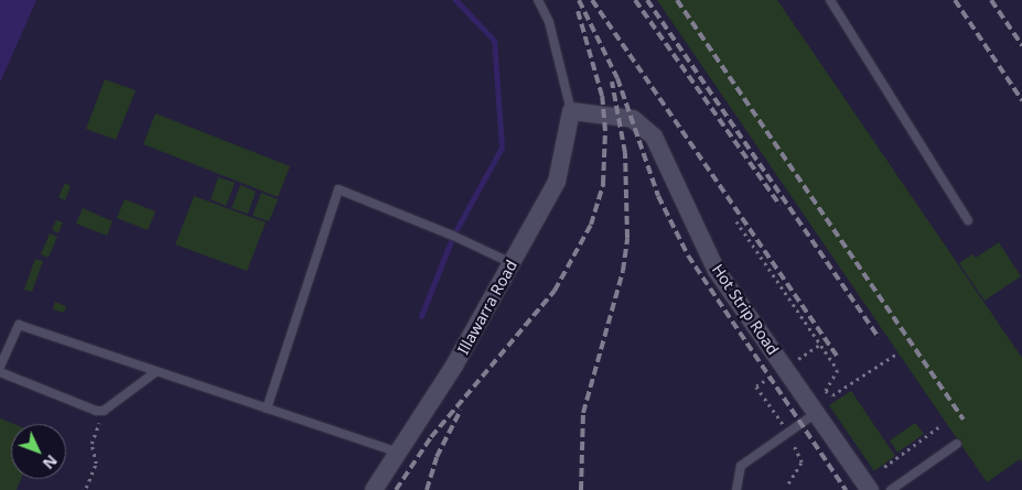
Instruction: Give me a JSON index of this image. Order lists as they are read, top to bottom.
{
  "streets": {
    "street": ["Illawarra Road", "Hot Strip Road"]
  },
  "crossings": [
    ["Illawarra Road", "Hot Strip Road"]
  ],
  "north": "bottom right"
}
